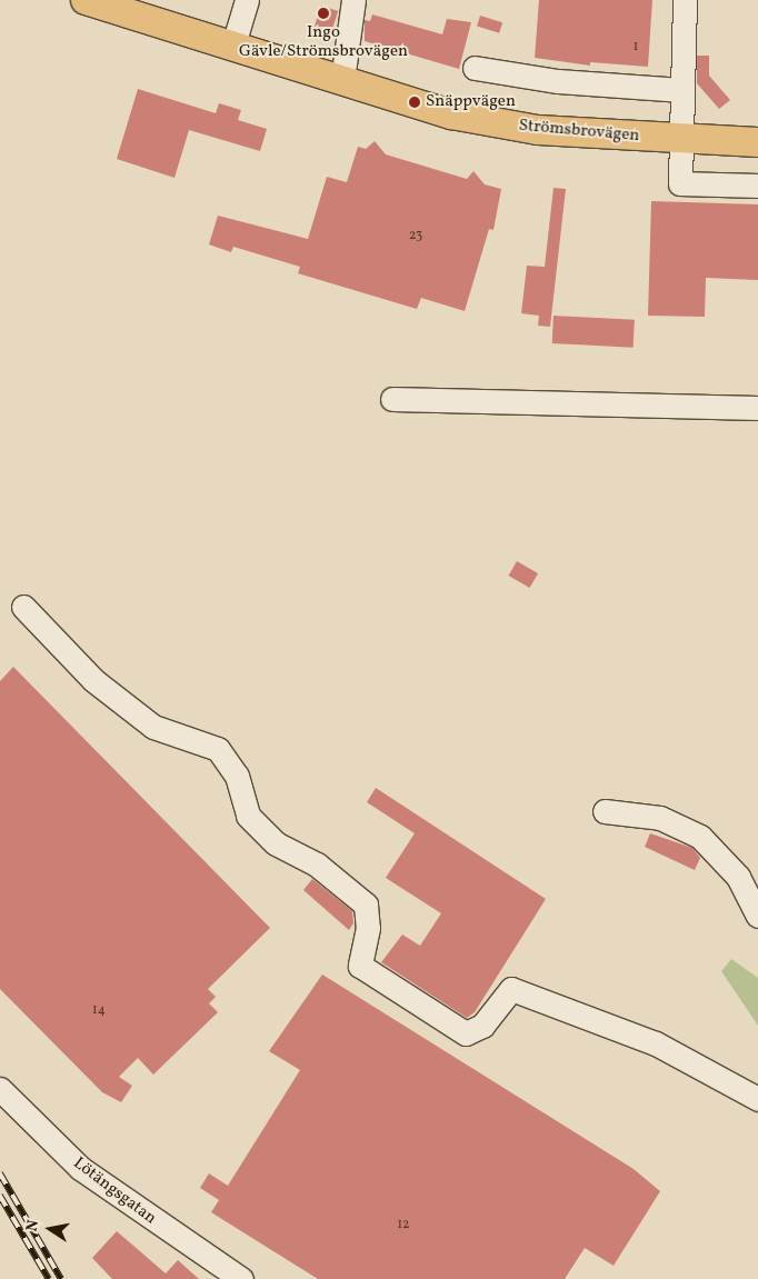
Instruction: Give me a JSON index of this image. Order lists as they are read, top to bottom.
{
  "streets": {
    "main road": ["Strömsbrovägen"],
    "street": ["Lötängsgatan"]
  },
  "places": ["Ingo Gävle/Strömsbrovägen", "Snäppvägen"],
  "house_numbers": [
    "1",
    "23",
    "14",
    "12"
  ],
  "north": "left"
}
